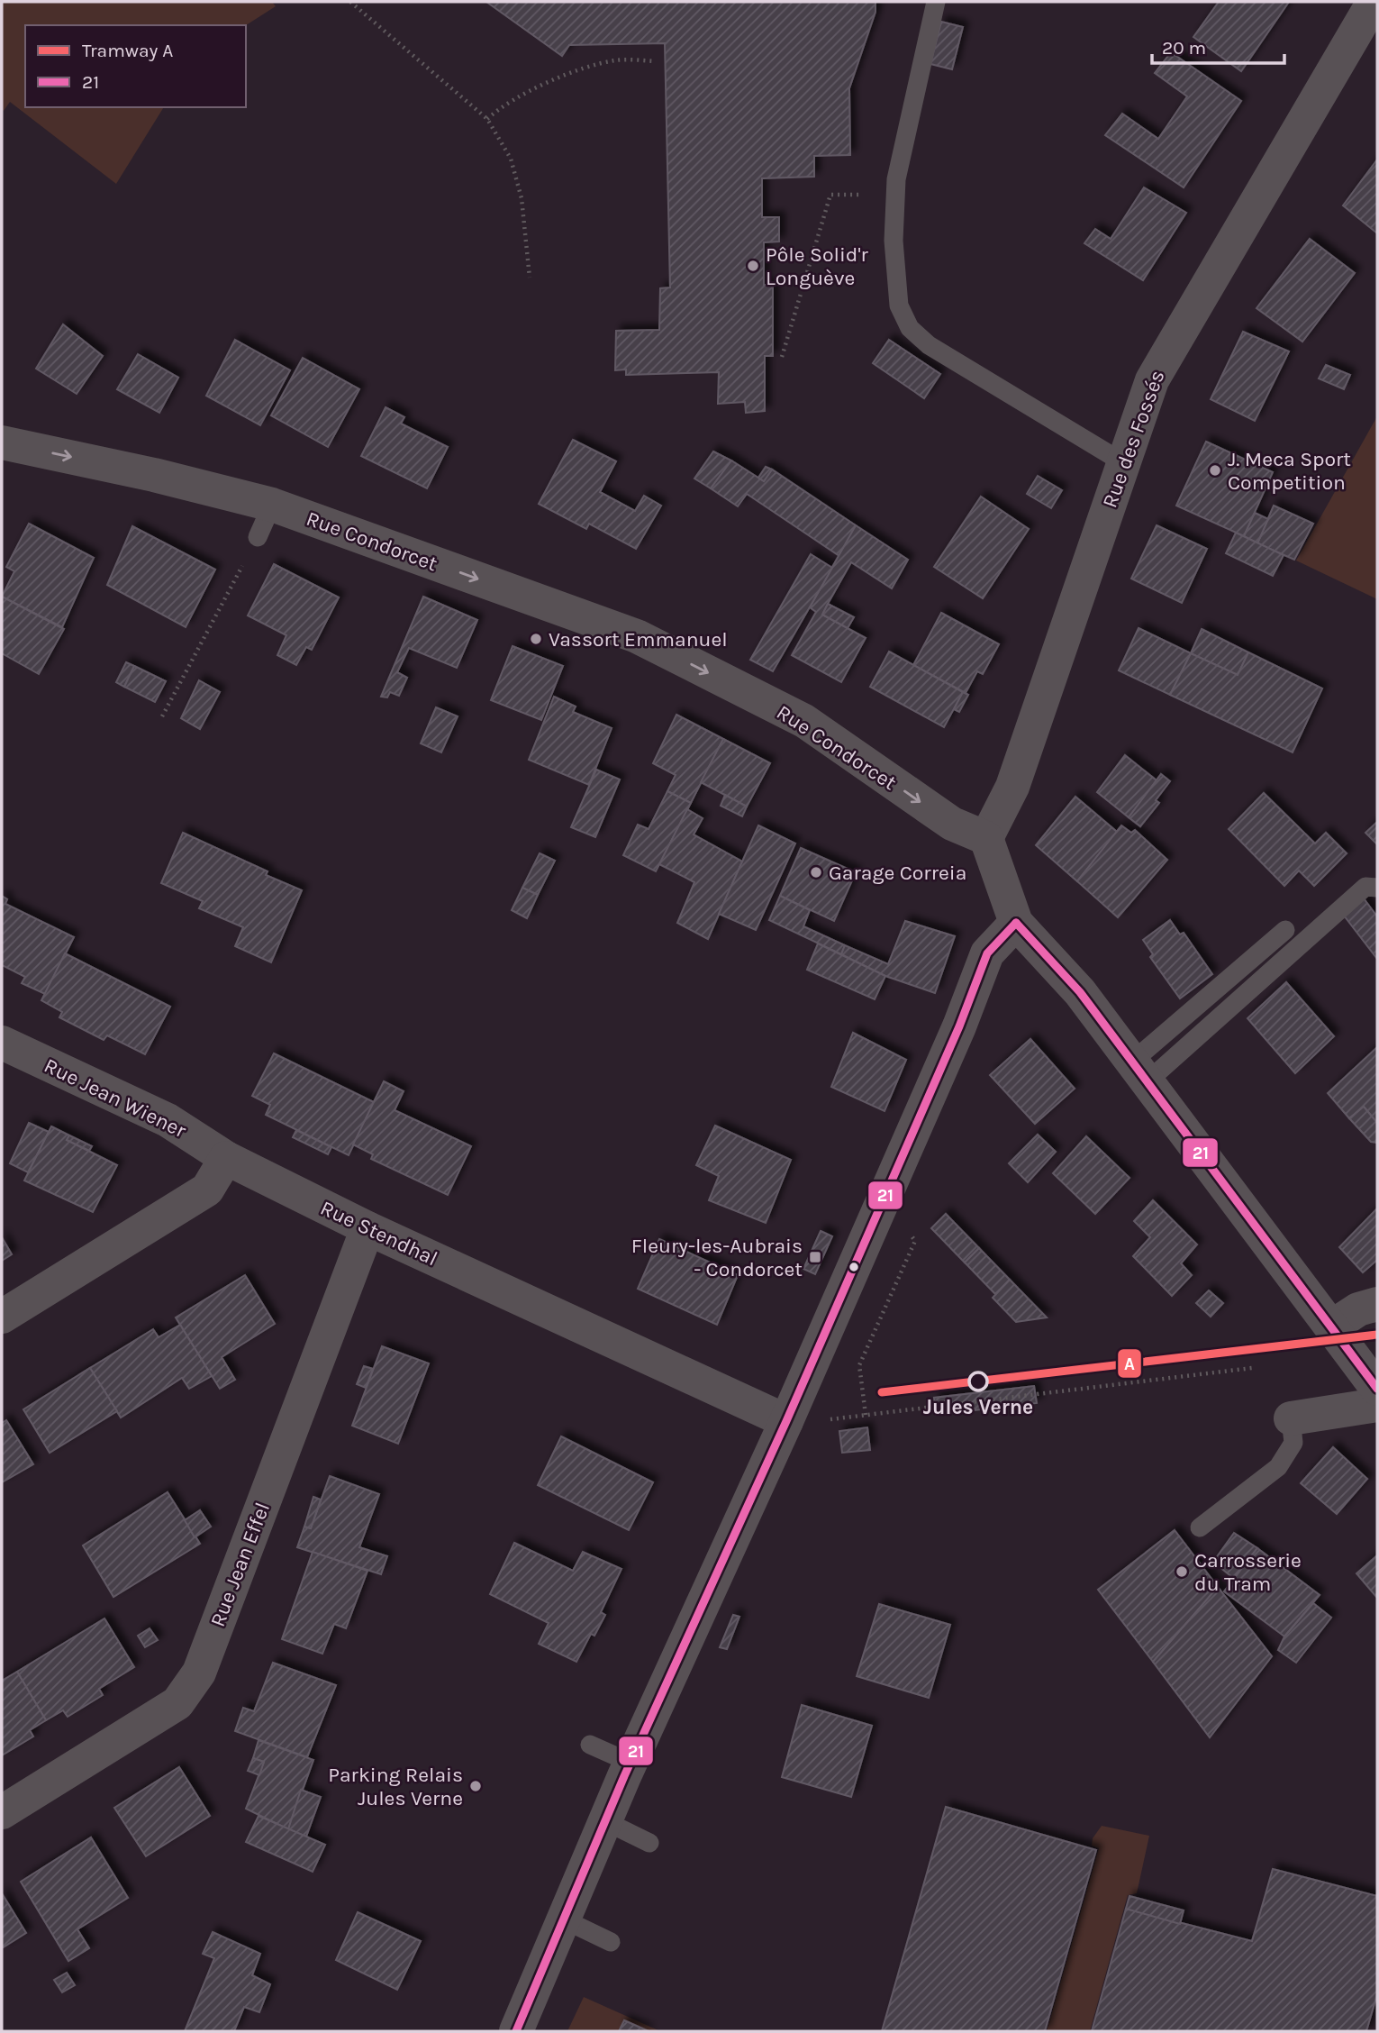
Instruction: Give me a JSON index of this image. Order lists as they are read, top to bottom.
{
  "streets": {
    "street": [
      "Rue des Fossés",
      "Rue Condorcet",
      "Rue Jean Wiener",
      "Rue Stendhal",
      "Rue Jean Effel"
    ]
  },
  "crossings": [
    ["Rue des Fossés", "Rue Condorcet"],
    ["Rue Jean Wiener", "Rue Stendhal"],
    ["Rue Stendhal", "Rue Jean Effel"]
  ],
  "one_way": ["Rue Condorcet"],
  "places": {
    "other": [
      "Pôle Solid'r Longuève",
      "J. Meca Sport Competition",
      "Vassort Emmanuel",
      "Garage Correia",
      "Jules Verne",
      "Carrosserie du Tram",
      "Parking Relais Jules Verne"
    ],
    "transit": ["Fleury-les-Aubrais - Condorcet"]
  },
  "lines": ["transit line 21", "tram line A"],
  "legend": ["Tramway A", "21"],
  "scale_bar": "20 m"
}
